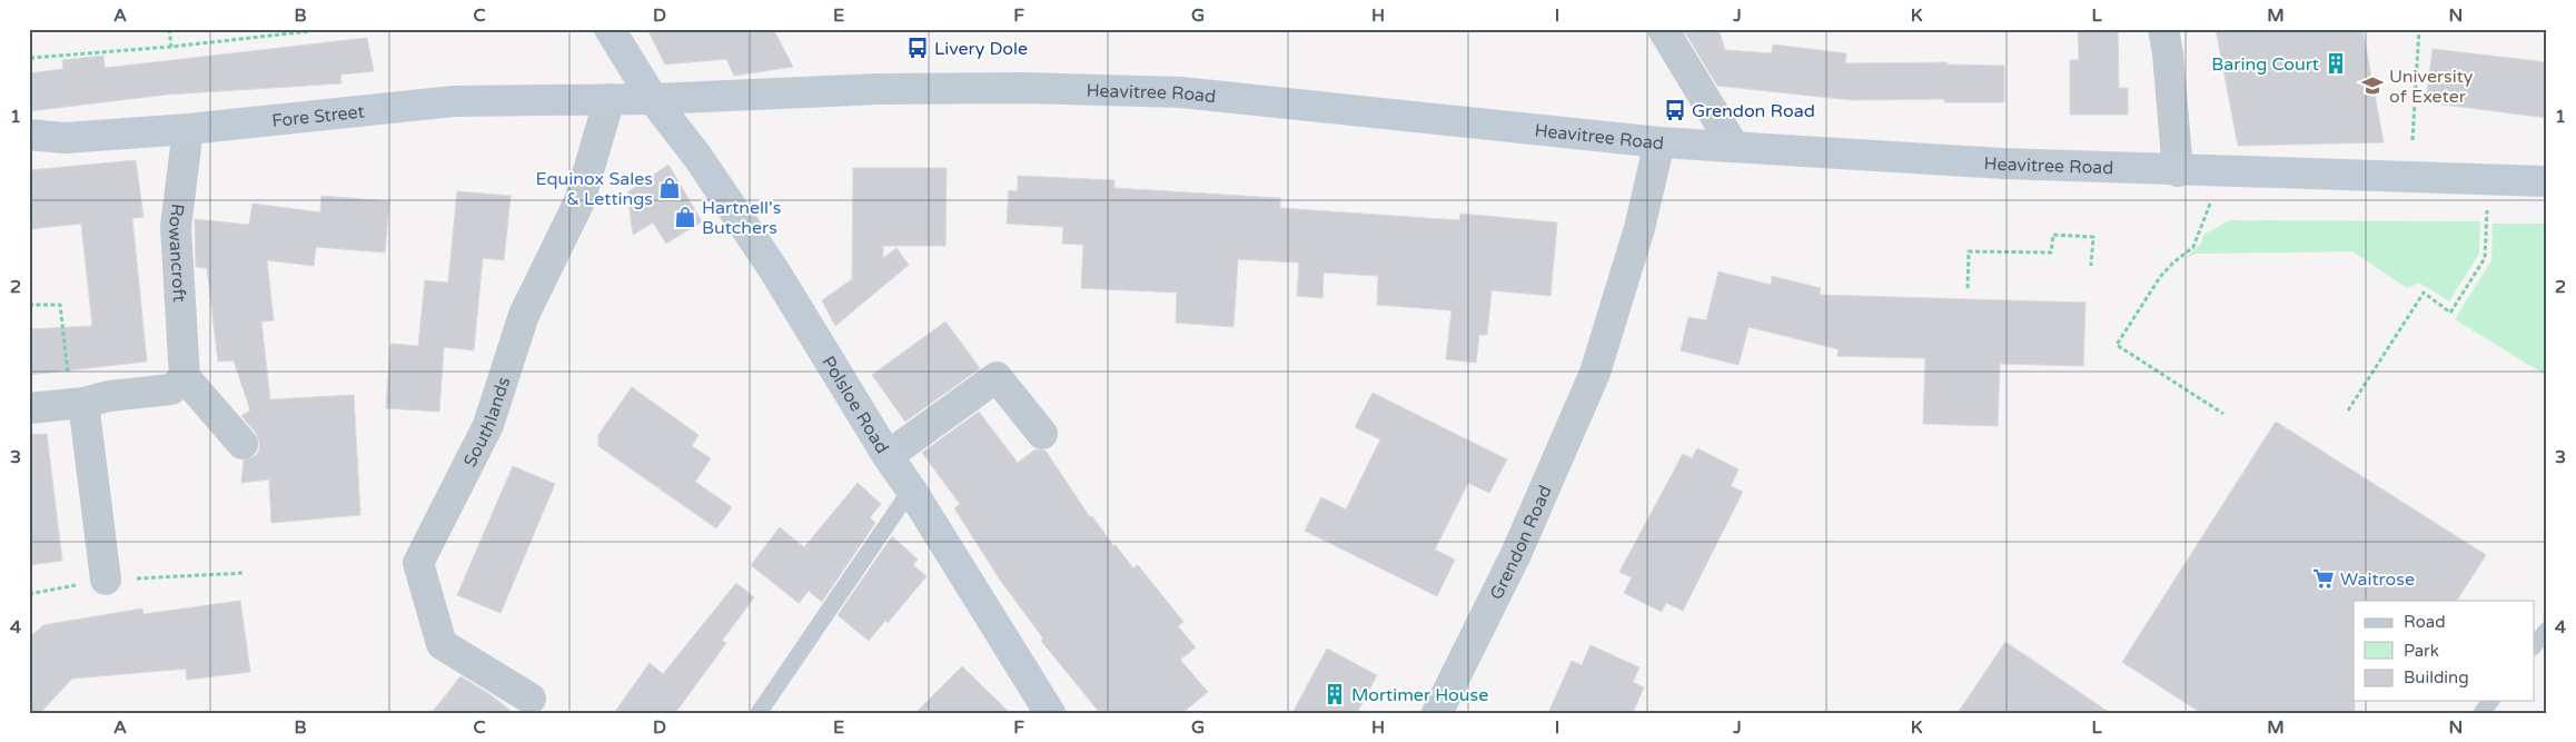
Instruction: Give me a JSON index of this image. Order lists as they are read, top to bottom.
{
  "streets": {
    "main road": ["Heavitree Road", "Fore Street", "Polsloe Road"],
    "street": ["Rowancroft", "Southlands", "Grendon Road"]
  },
  "crossings": [
    ["Heavitree Road", "Fore Street"],
    ["Heavitree Road", "Polsloe Road"],
    ["Heavitree Road", "Grendon Road"],
    ["Fore Street", "Rowancroft"],
    ["Fore Street", "Polsloe Road"],
    ["Fore Street", "Southlands"]
  ],
  "places": {
    "bus stop": ["Livery Dole", "Grendon Road"],
    "building": ["Baring Court", "Mortimer House"],
    "school or university": ["University of Exeter"],
    "shop": ["Equinox Sales & Lettings", "Hartnell's Butchers"],
    "supermarket": ["Waitrose"]
  },
  "legend": ["Road", "Park", "Building"],
  "grid": {
    "columns": [
      "A",
      "B",
      "C",
      "D",
      "E",
      "F",
      "G",
      "H",
      "I",
      "J",
      "K",
      "L",
      "M",
      "N"
    ],
    "rows": [
      "1",
      "2",
      "3",
      "4"
    ]
  }
}
